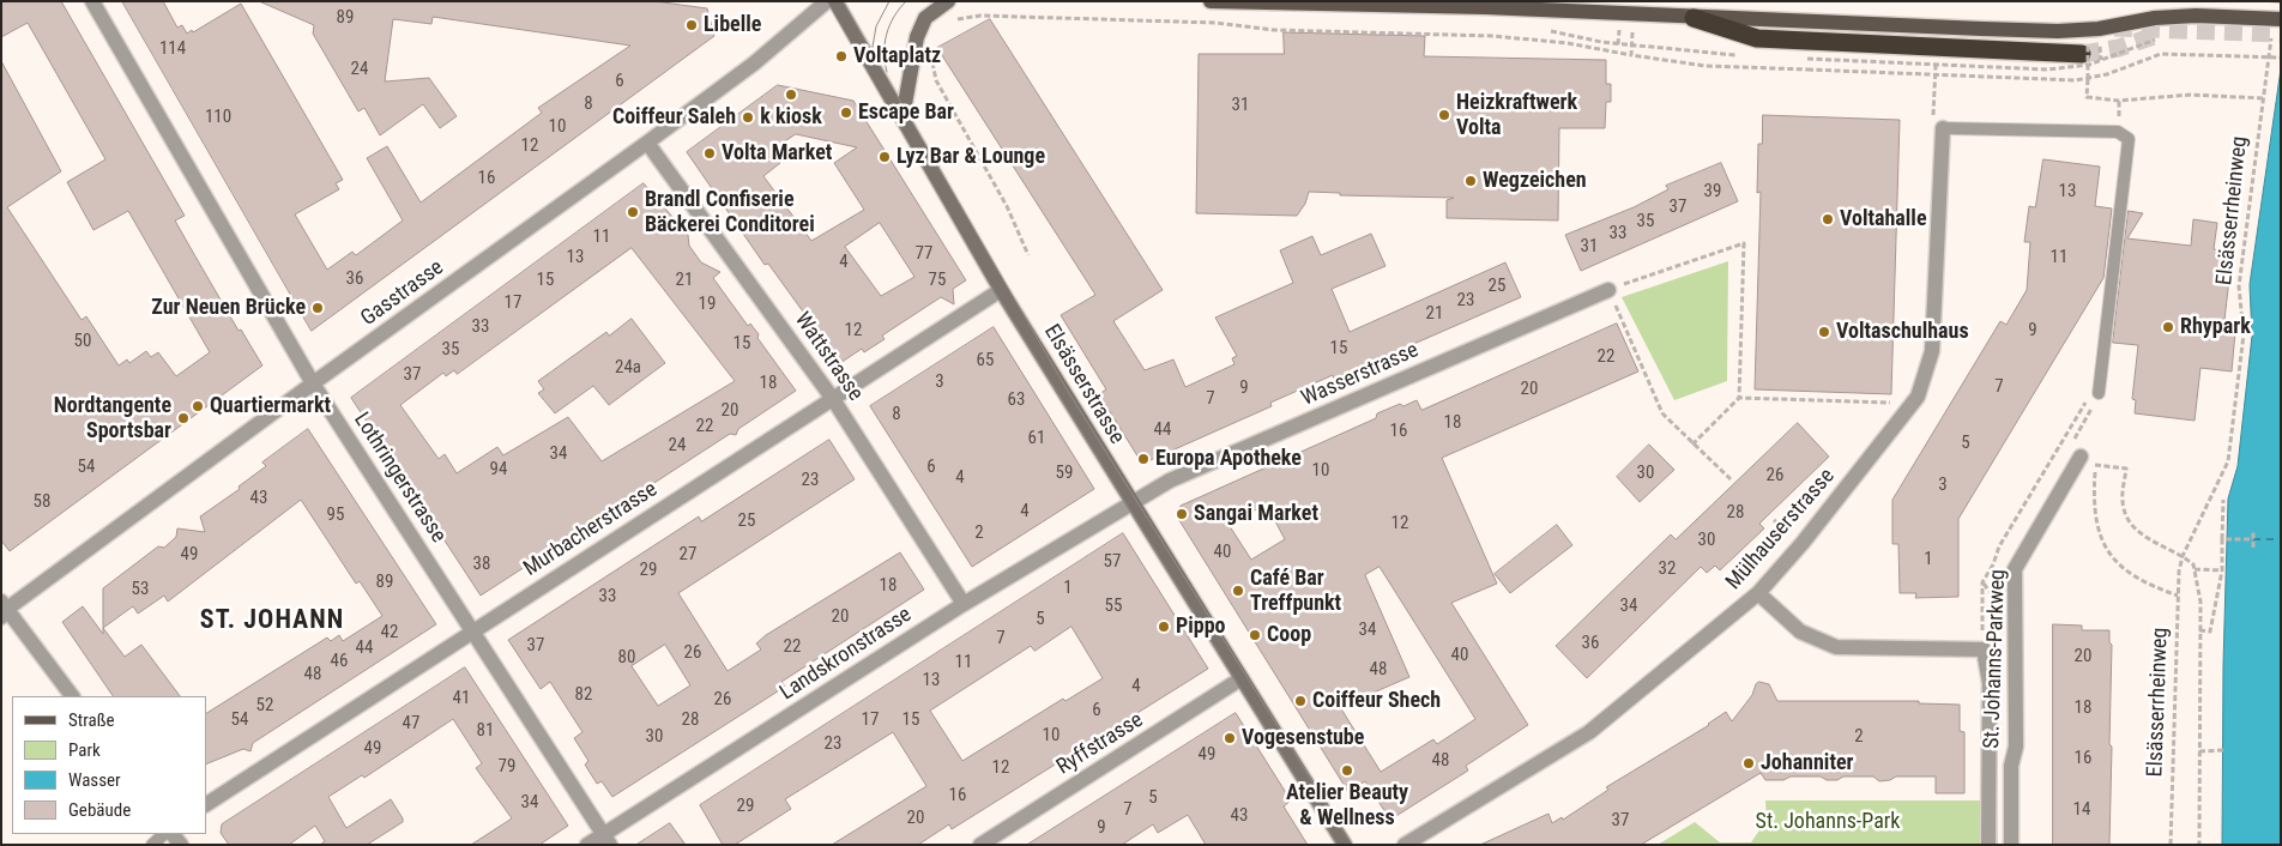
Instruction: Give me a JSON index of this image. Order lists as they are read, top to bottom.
{
  "streets": {
    "street": [
      "Gasstrasse",
      "Wattstrasse",
      "Wasserstrasse",
      "Elsässerstrasse",
      "Lothringerstrasse",
      "Murbacherstrasse",
      "Mülhauserstrasse",
      "Landskronstrasse",
      "St. Johanns-Parkweg",
      "Ryffstrasse"
    ],
    "path": ["Elsässerrheinweg"]
  },
  "crossings": [
    ["Gasstrasse", "Wattstrasse"],
    ["Gasstrasse", "Lothringerstrasse"],
    ["Wattstrasse", "Murbacherstrasse"],
    ["Wattstrasse", "Landskronstrasse"],
    ["Wasserstrasse", "Elsässerstrasse"],
    ["Wasserstrasse", "Landskronstrasse"],
    ["Elsässerstrasse", "Murbacherstrasse"],
    ["Elsässerstrasse", "Landskronstrasse"],
    ["Elsässerstrasse", "Ryffstrasse"],
    ["Lothringerstrasse", "Murbacherstrasse"],
    ["Lothringerstrasse", "Landskronstrasse"],
    ["Mülhauserstrasse", "St. Johanns-Parkweg"]
  ],
  "districts": ["ST. JOHANN"],
  "parks": ["St. Johanns-Park"],
  "places": [
    "Libelle",
    "Voltaplatz",
    "k kiosk",
    "Escape Bar",
    "Heizkraftwerk Volta",
    "Coiffeur Saleh",
    "Volta Market",
    "Lyz Bar & Lounge",
    "Wegzeichen",
    "Brandl Confiserie Bäckerei Conditorei",
    "Voltahalle",
    "Zur Neuen Brücke",
    "Rhypark",
    "Voltaschulhaus",
    "Quartiermarkt",
    "Nordtangente Sportsbar",
    "Europa Apotheke",
    "Sangai Market",
    "Café Bar Treffpunkt",
    "Pippo",
    "Coop",
    "Coiffeur Shech",
    "Vogesenstube",
    "Johanniter",
    "Atelier Beauty & Wellness"
  ],
  "house_numbers": [
    "89",
    "114",
    "24",
    "6",
    "8",
    "31",
    "110",
    "10",
    "12",
    "16",
    "39",
    "13",
    "37",
    "35",
    "33",
    "11",
    "31",
    "77",
    "13",
    "11",
    "4",
    "36",
    "15",
    "21",
    "75",
    "25",
    "23",
    "17",
    "19",
    "21",
    "33",
    "12",
    "9",
    "50",
    "15",
    "15",
    "35",
    "22",
    "65",
    "24a",
    "37",
    "3",
    "18",
    "7",
    "9",
    "20",
    "7",
    "63",
    "20",
    "8",
    "18",
    "22",
    "44",
    "16",
    "61",
    "5",
    "24",
    "34",
    "54",
    "6",
    "94",
    "10",
    "59",
    "30",
    "26",
    "4",
    "23",
    "3",
    "43",
    "58",
    "4",
    "28",
    "95",
    "25",
    "12",
    "2",
    "30",
    "40",
    "49",
    "27",
    "1",
    "57",
    "38",
    "32",
    "29",
    "89",
    "18",
    "1",
    "53",
    "33",
    "55",
    "34",
    "20",
    "5",
    "34",
    "42",
    "7",
    "36",
    "37",
    "22",
    "44",
    "26",
    "40",
    "20",
    "80",
    "46",
    "11",
    "48",
    "48",
    "13",
    "4",
    "82",
    "41",
    "26",
    "52",
    "18",
    "6",
    "54",
    "28",
    "17",
    "15",
    "47",
    "81",
    "10",
    "30",
    "2",
    "23",
    "49",
    "49",
    "16",
    "48",
    "79",
    "12",
    "16",
    "5",
    "34",
    "29",
    "7",
    "14",
    "43",
    "20",
    "37",
    "9"
  ],
  "legend": [
    "Straße",
    "Park",
    "Wasser",
    "Gebäude"
  ]
}
